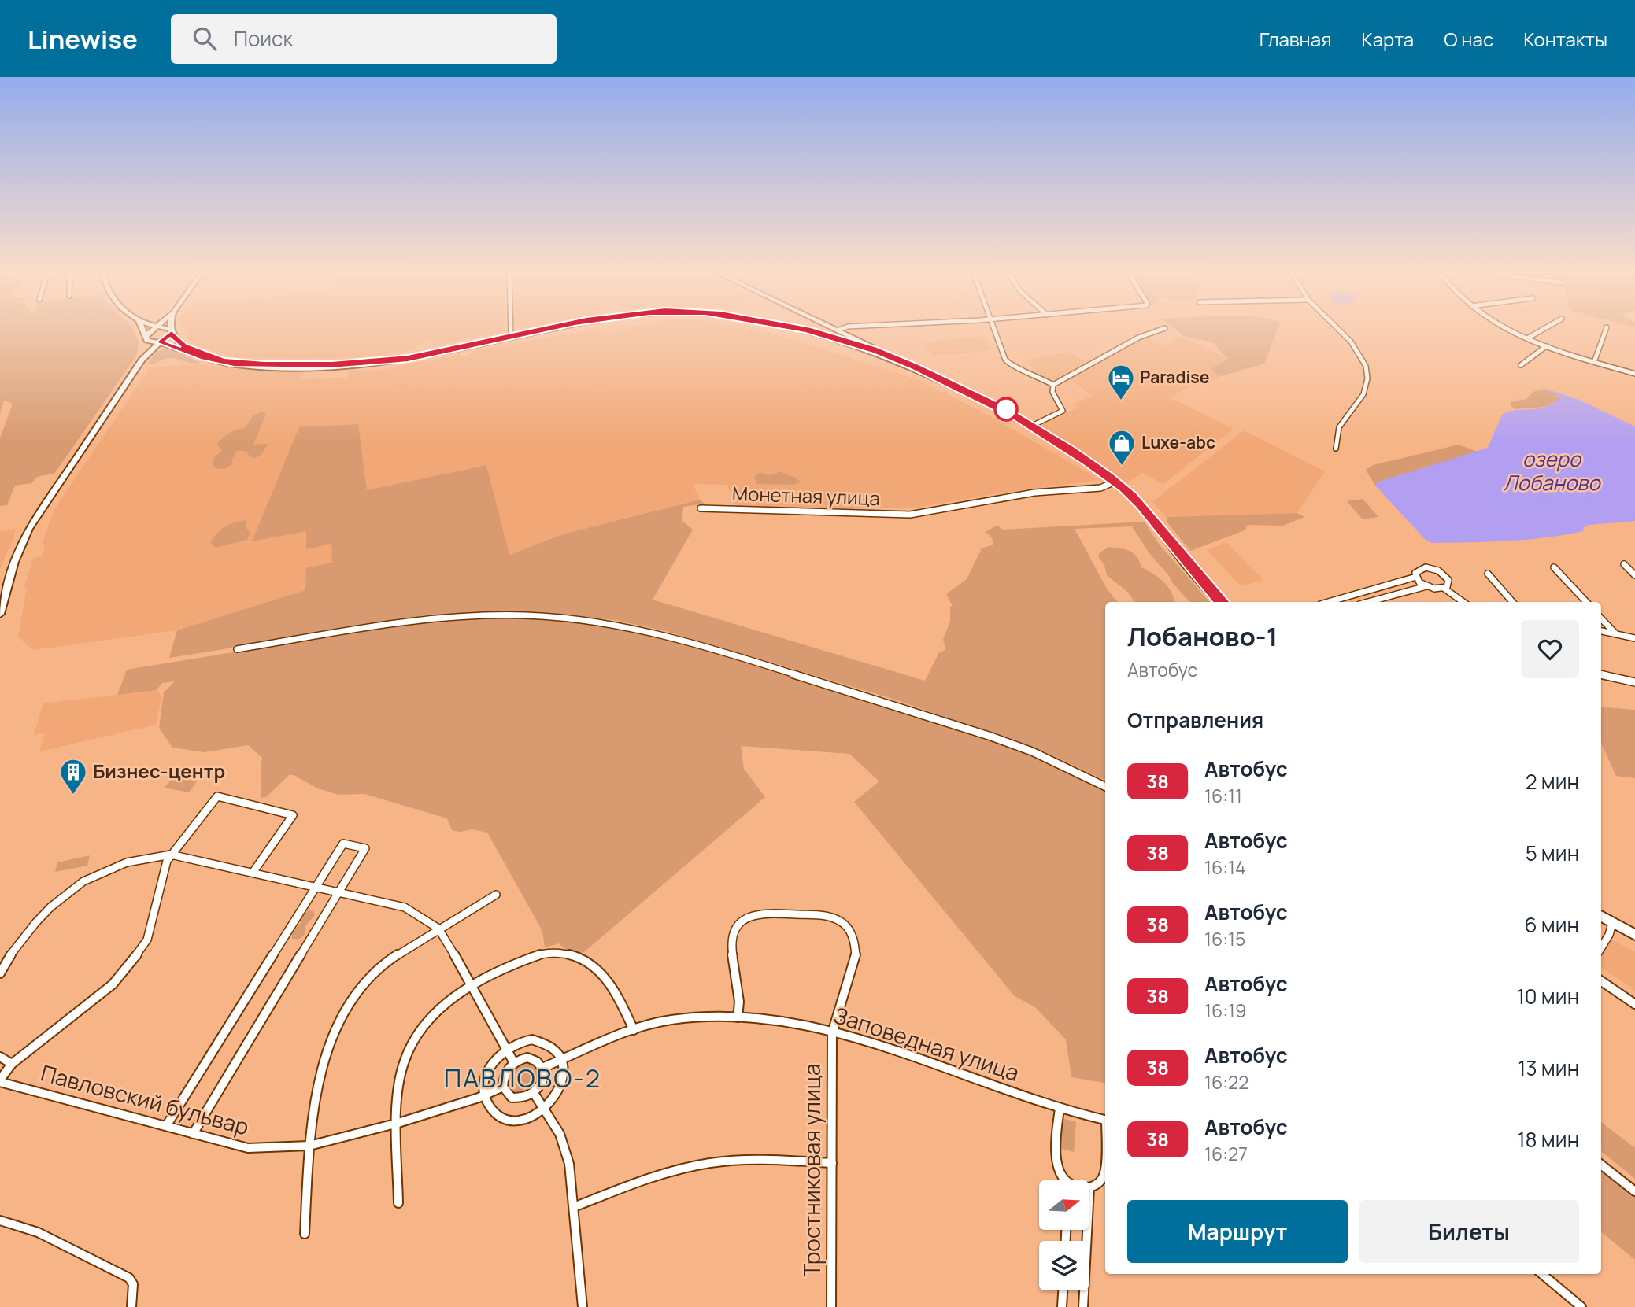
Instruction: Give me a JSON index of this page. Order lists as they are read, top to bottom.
{
  "streets": {
    "street": [
      "Монетная улица",
      "Заповедная улица",
      "Павловский бульвар",
      "Тростниковая улица"
    ]
  },
  "crossings": [
    ["Заповедная улица", "Павловский бульвар"],
    ["Заповедная улица", "Тростниковая улица"]
  ],
  "districts": ["ПАВЛОВО-2"],
  "water": ["озеро Лобаново"],
  "places": {
    "hotel": ["Paradise"],
    "shop": ["Luxe-abc"],
    "building": ["Бизнес-центр"]
  },
  "lines": ["bus line 38"],
  "north": "right",
  "page": {
    "header": "Linewise",
    "search": "Поиск",
    "nav": [
      "Главная",
      "Карта",
      "О нас",
      "Контакты"
    ],
    "heading": [
      ["Лобаново-1", "Автобус"],
      "Отправления"
    ],
    "list": [
      {
        "mark": "38",
        "name": "Автобус",
        "note": "16:11",
        "value": "2 мин"
      },
      {
        "mark": "38",
        "name": "Автобус",
        "note": "16:14",
        "value": "5 мин"
      },
      {
        "mark": "38",
        "name": "Автобус",
        "note": "16:15",
        "value": "6 мин"
      },
      {
        "mark": "38",
        "name": "Автобус",
        "note": "16:19",
        "value": "10 мин"
      },
      {
        "mark": "38",
        "name": "Автобус",
        "note": "16:22",
        "value": "13 мин"
      },
      {
        "mark": "38",
        "name": "Автобус",
        "note": "16:27",
        "value": "18 мин"
      }
    ],
    "buttons": ["Маршрут", "Билеты"]
  }
}
